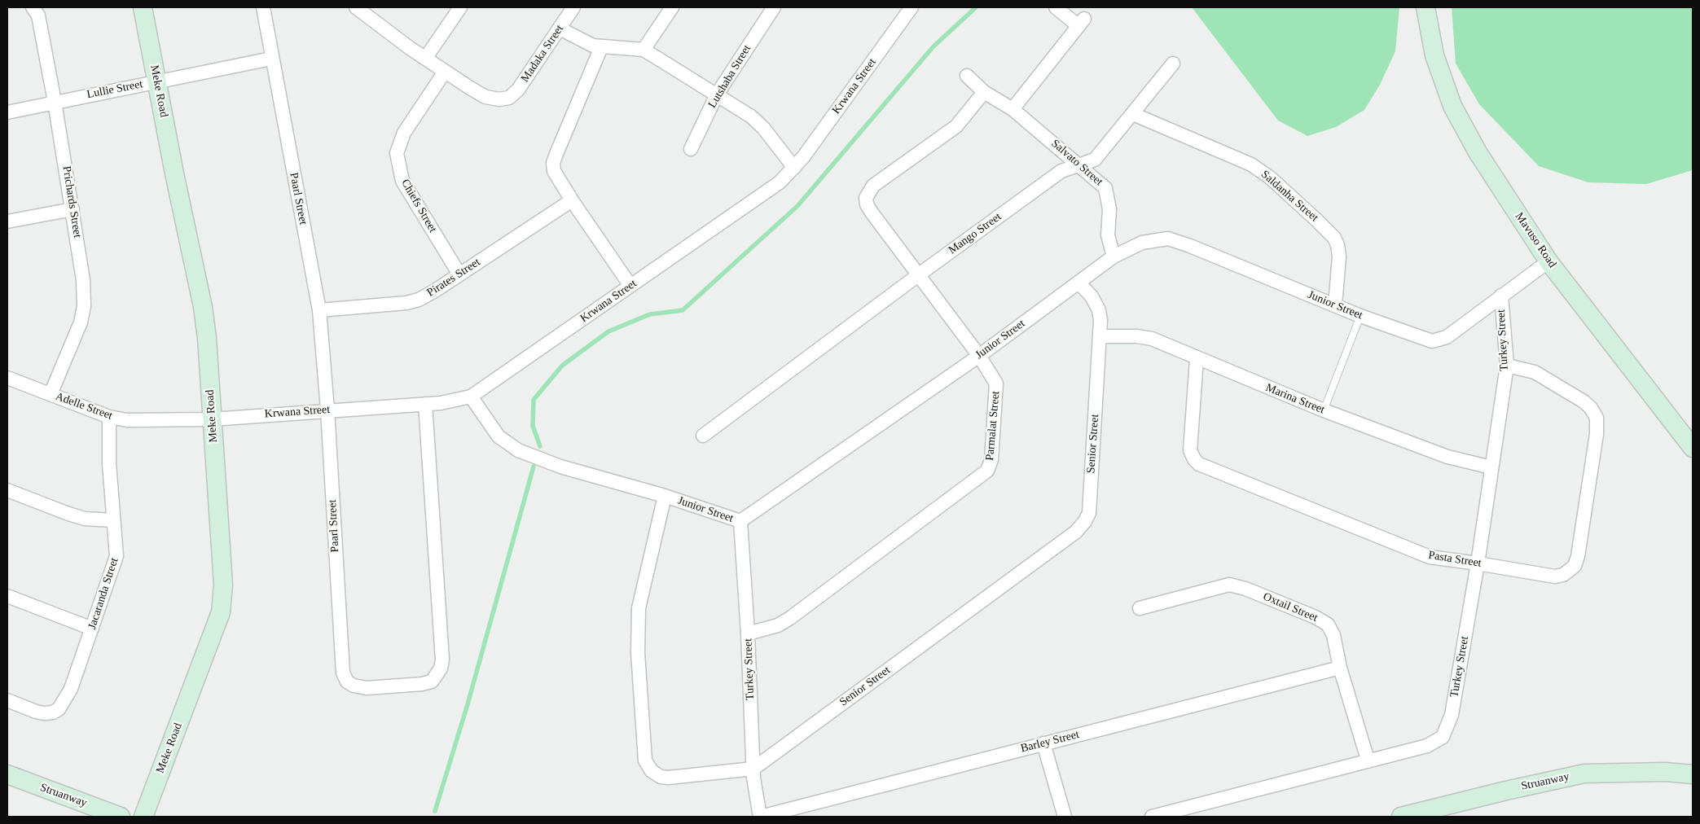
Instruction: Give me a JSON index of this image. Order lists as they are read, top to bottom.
{
  "streets": {
    "street": [
      "Madaka Street",
      "Lutshaba Street",
      "Krwana Street",
      "Lullie Street",
      "Meke Road",
      "Salvato Street",
      "Saldanha Street",
      "Paarl Street",
      "Prichards Street",
      "Chiefs Street",
      "Mango Street",
      "Mavuso Road",
      "Pirates Street",
      "Junior Street",
      "Turkey Street",
      "Marina Street",
      "Adelle Street",
      "Parmalat Street",
      "Senior Street",
      "Pasta Street",
      "Jacaranda Street",
      "Oxtail Street",
      "Barley Street",
      "Struanway"
    ]
  },
  "crossings": [
    ["Madaka Street", "Chiefs Street"],
    ["Krwana Street", "Meke Road"],
    ["Krwana Street", "Paarl Street"],
    ["Krwana Street", "Junior Street"],
    ["Krwana Street", "Adelle Street"],
    ["Lullie Street", "Meke Road"],
    ["Lullie Street", "Paarl Street"],
    ["Lullie Street", "Prichards Street"],
    ["Meke Road", "Adelle Street"],
    ["Salvato Street", "Mango Street"],
    ["Salvato Street", "Junior Street"],
    ["Salvato Street", "Parmalat Street"],
    ["Saldanha Street", "Mango Street"],
    ["Saldanha Street", "Junior Street"],
    ["Paarl Street", "Pirates Street"],
    ["Prichards Street", "Adelle Street"],
    ["Chiefs Street", "Pirates Street"],
    ["Mango Street", "Parmalat Street"],
    ["Mavuso Road", "Junior Street"],
    ["Junior Street", "Turkey Street"],
    ["Junior Street", "Parmalat Street"],
    ["Junior Street", "Senior Street"],
    ["Turkey Street", "Marina Street"],
    ["Turkey Street", "Parmalat Street"],
    ["Turkey Street", "Senior Street"],
    ["Turkey Street", "Pasta Street"],
    ["Turkey Street", "Oxtail Street"],
    ["Turkey Street", "Barley Street"],
    ["Marina Street", "Senior Street"],
    ["Marina Street", "Pasta Street"],
    ["Adelle Street", "Jacaranda Street"],
    ["Oxtail Street", "Barley Street"]
  ]
}
